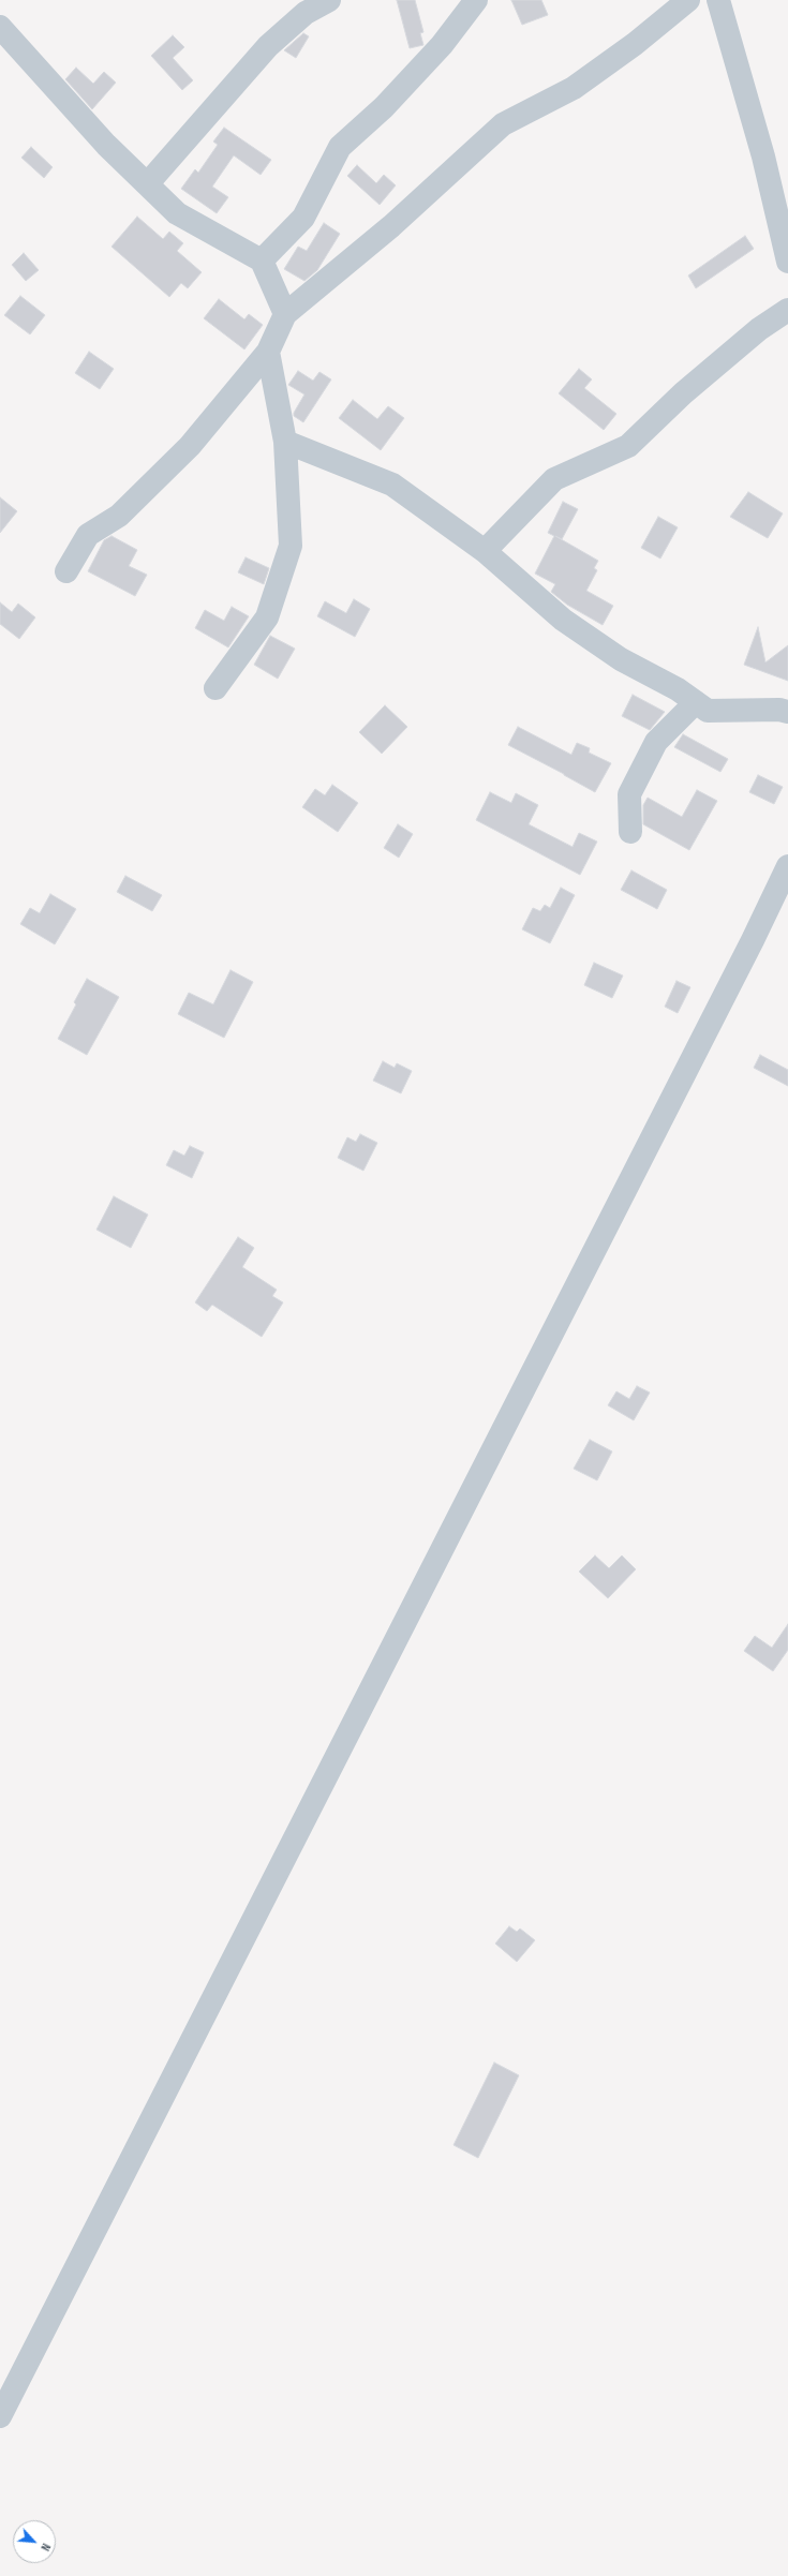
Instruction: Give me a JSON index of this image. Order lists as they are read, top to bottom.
{
  "north": "bottom right"
}
